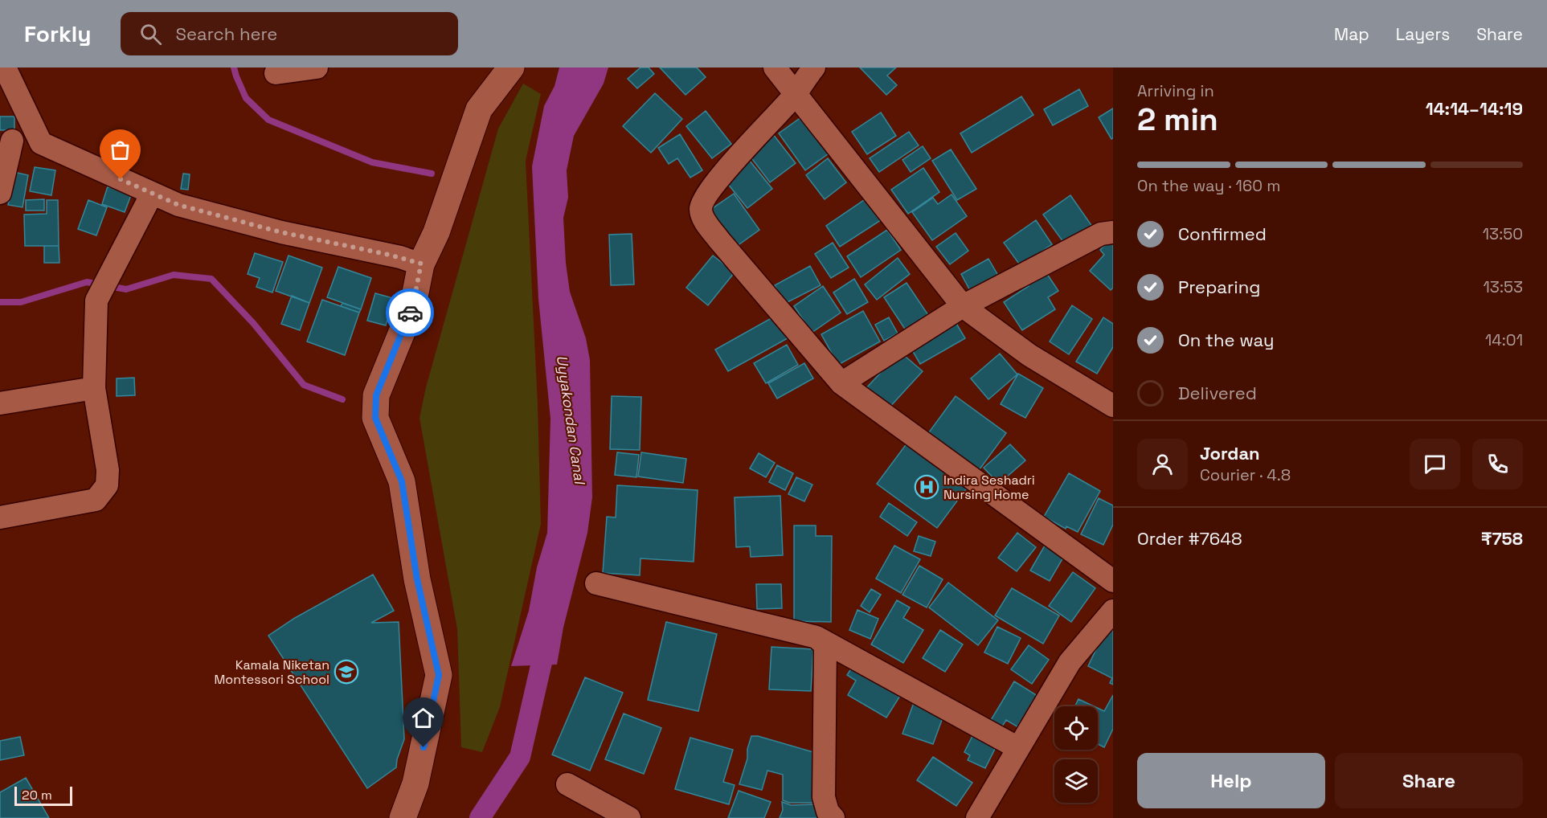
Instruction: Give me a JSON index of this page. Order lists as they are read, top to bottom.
{
  "water": ["Uyyakondan Canal"],
  "places": {
    "hospital": ["Indira Seshadri Nursing Home"],
    "school or university": ["Kamala Niketan Montessori School"]
  },
  "scale_bar": "20 m",
  "page": {
    "header": "Forkly",
    "search": "Search here",
    "nav": ["Map", "Layers", "Share"],
    "heading": ["2 min", "Arriving in", "14:14–14:19"],
    "panel": [
      "Jordan",
      "Courier · 4.8",
      "Order #7648",
      "₹758"
    ],
    "bar": "On the way · 160 m",
    "list": [
      ["Confirmed", "13:50"],
      ["Preparing", "13:53"],
      ["On the way", "14:01"],
      "Delivered"
    ],
    "buttons": ["Help", "Share"],
    "scale": "20 m"
  }
}
